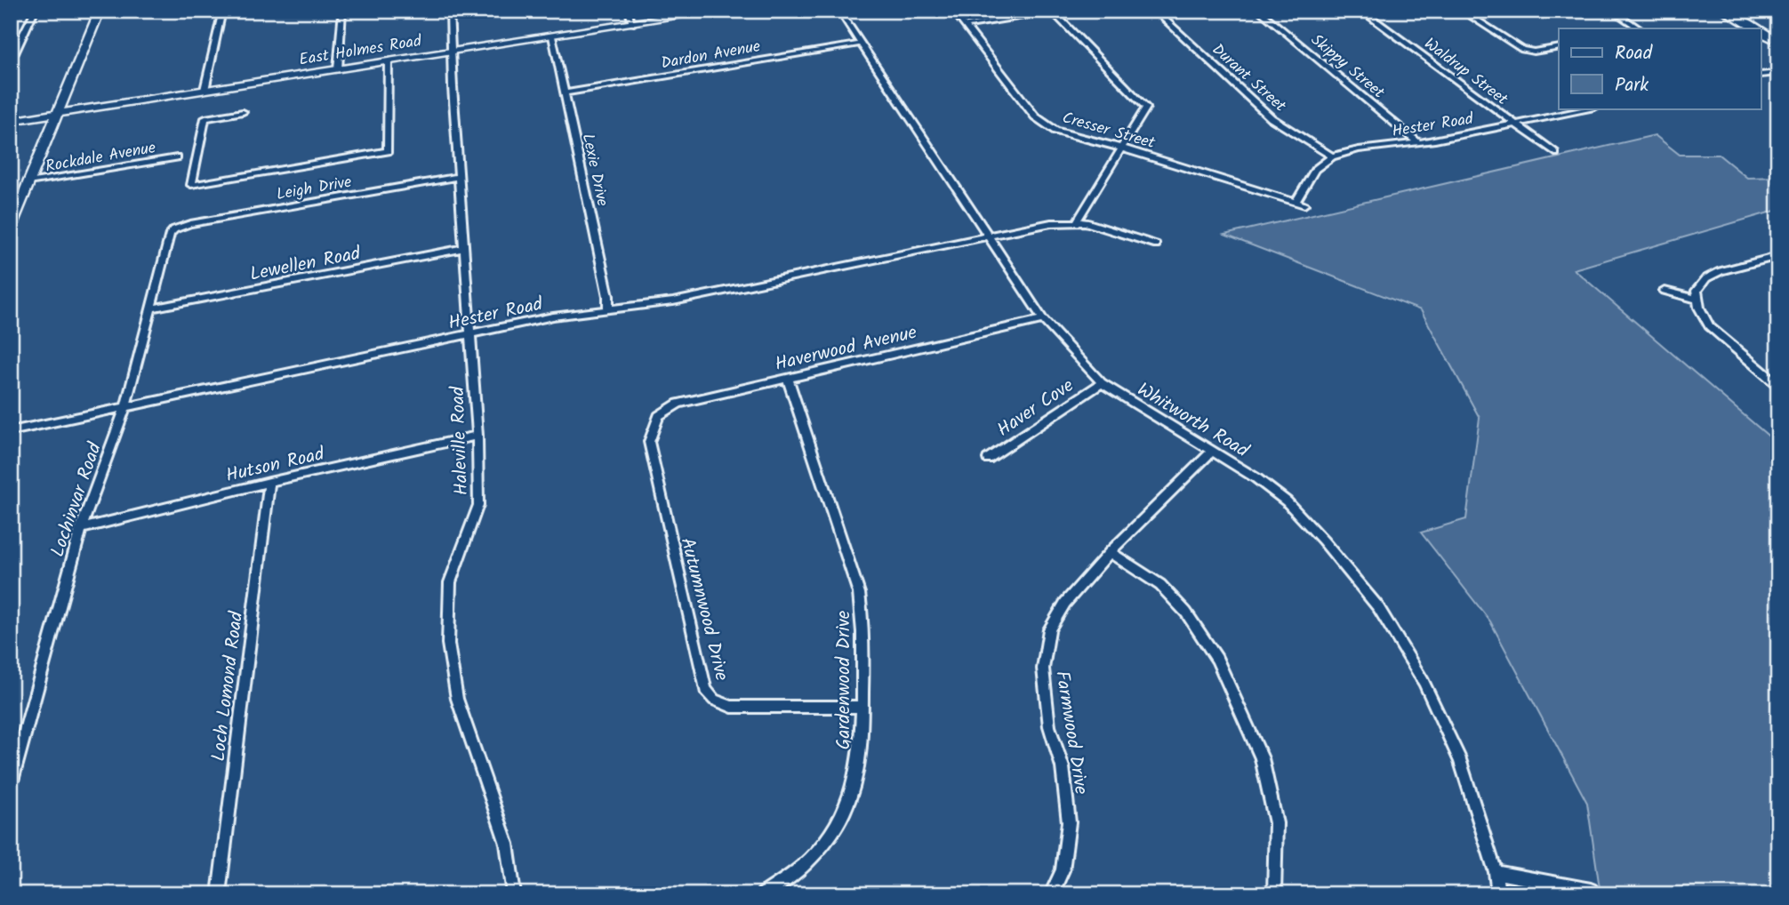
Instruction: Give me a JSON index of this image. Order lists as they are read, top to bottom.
{
  "streets": {
    "main road": ["East Holmes Road"],
    "street": [
      "Dardon Avenue",
      "Skippy Street",
      "Waldrup Street",
      "Durant Street",
      "Hester Road",
      "Cresser Street",
      "Rockdale Avenue",
      "Lexie Drive",
      "Leigh Drive",
      "Lewellen Road",
      "Haverwood Avenue",
      "Haver Cove",
      "Whitworth Road",
      "Haleville Road",
      "Hutson Road",
      "Lochinvar Road",
      "Autumnwood Drive",
      "Gardenwood Drive",
      "Loch Lomond Road",
      "Farmwood Drive"
    ]
  },
  "crossings": [
    ["East Holmes Road", "Lexie Drive"],
    ["East Holmes Road", "Haleville Road"],
    ["Dardon Avenue", "Lexie Drive"],
    ["Dardon Avenue", "Whitworth Road"],
    ["Skippy Street", "Hester Road"],
    ["Waldrup Street", "Hester Road"],
    ["Durant Street", "Hester Road"],
    ["Hester Road", "Lexie Drive"],
    ["Hester Road", "Whitworth Road"],
    ["Hester Road", "Haleville Road"],
    ["Hester Road", "Lochinvar Road"],
    ["Leigh Drive", "Haleville Road"],
    ["Leigh Drive", "Lochinvar Road"],
    ["Lewellen Road", "Haleville Road"],
    ["Lewellen Road", "Lochinvar Road"],
    ["Haverwood Avenue", "Whitworth Road"],
    ["Haverwood Avenue", "Autumnwood Drive"],
    ["Haverwood Avenue", "Gardenwood Drive"],
    ["Haver Cove", "Whitworth Road"],
    ["Whitworth Road", "Farmwood Drive"],
    ["Haleville Road", "Hutson Road"],
    ["Hutson Road", "Lochinvar Road"],
    ["Hutson Road", "Loch Lomond Road"],
    ["Autumnwood Drive", "Gardenwood Drive"]
  ],
  "legend": ["Road", "Park"]
}
